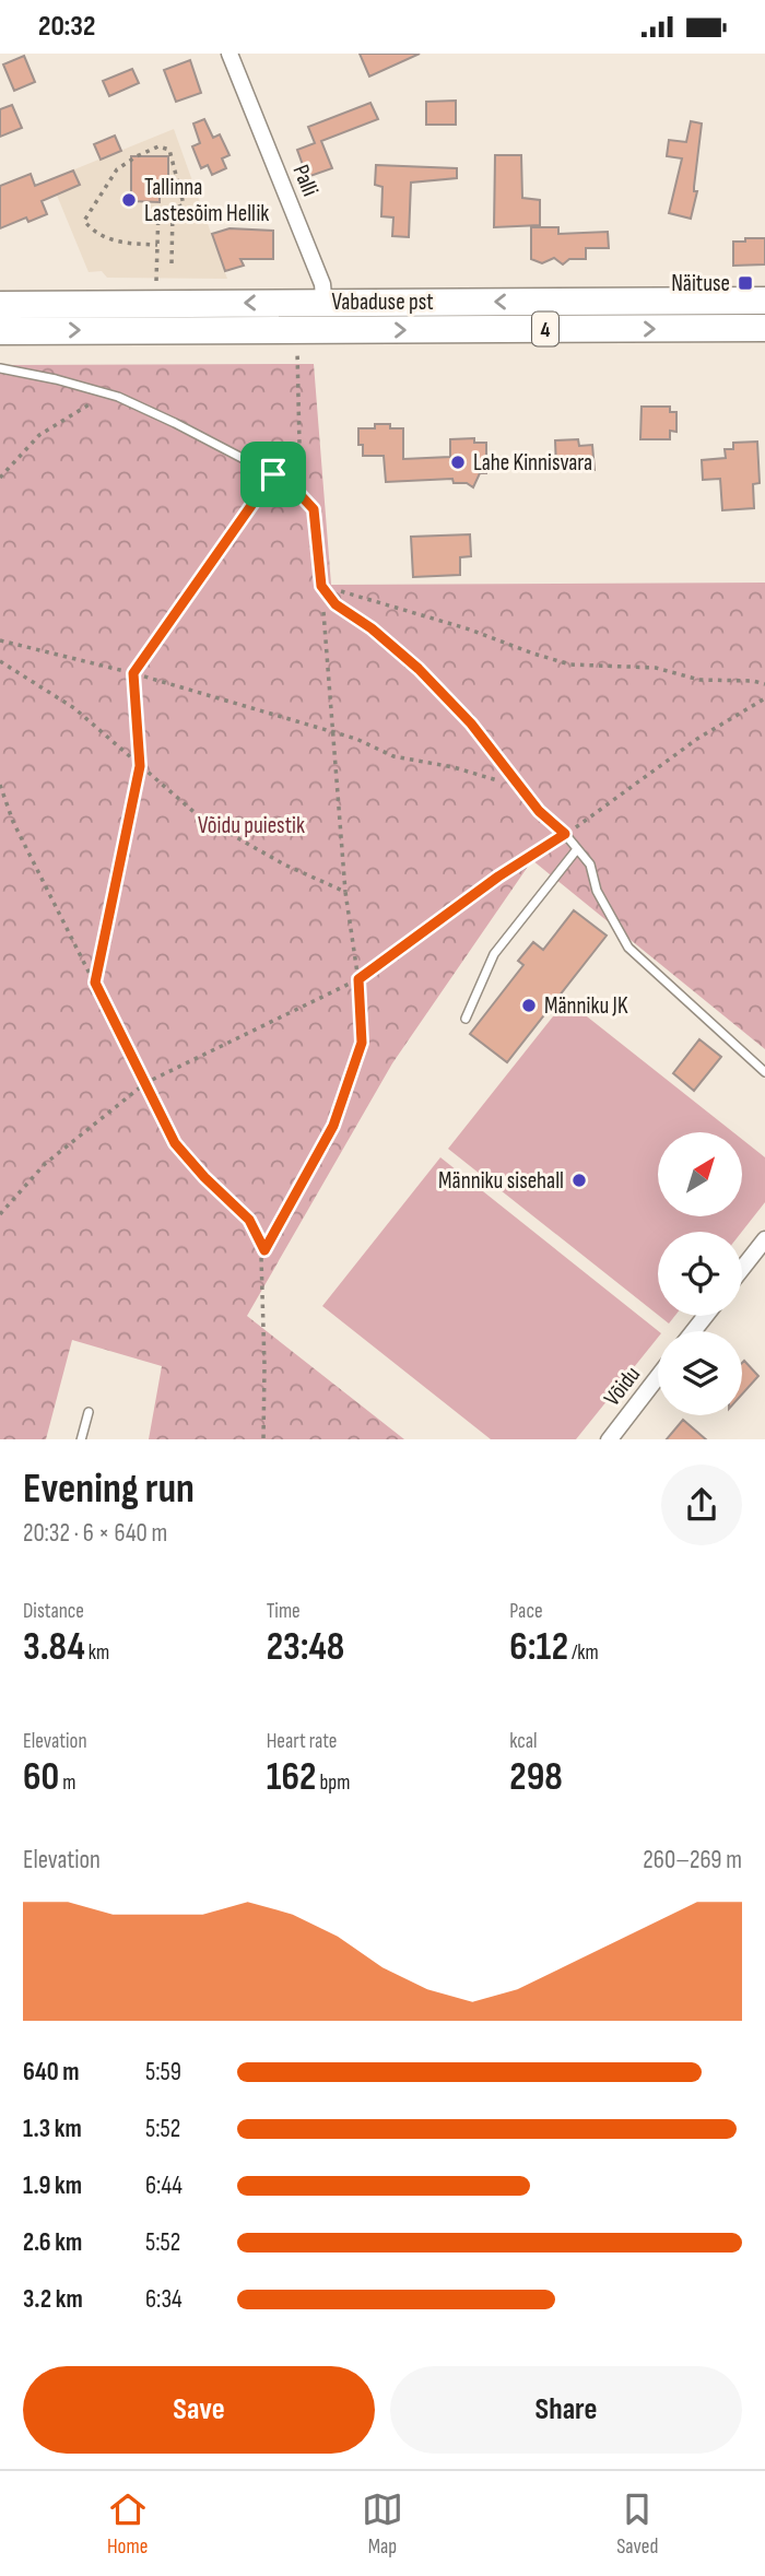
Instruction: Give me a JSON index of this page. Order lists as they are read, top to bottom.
{
  "streets": {
    "highway": ["Vabaduse pst", "4"],
    "street": ["Palli", "Võidu"]
  },
  "crossings": [
    ["Palli", "Vabaduse pst"]
  ],
  "parks": ["Võidu puiestik"],
  "places": {
    "other": [
      "Tallinna Lastesõim Hellik",
      "Lahe Kinnisvara",
      "Männiku JK",
      "Männiku sisehall"
    ],
    "transit": ["Näituse"]
  },
  "north": "top right",
  "page": {
    "status": "20:32",
    "heading": ["Evening run", "20:32 · 6 × 640 m"],
    "stats": [
      ["Distance", "3.84 km"],
      ["Time", "23:48"],
      ["Pace", "6:12 /km"],
      ["Elevation", "60 m"],
      ["Heart rate", "162 bpm"],
      ["kcal", "298"]
    ],
    "chart": ["Elevation", "260–269 m"],
    "list": [
      {
        "name": "640 m",
        "note": "5:59"
      },
      {
        "name": "1.3 km",
        "note": "5:52"
      },
      {
        "name": "1.9 km",
        "note": "6:44"
      },
      {
        "name": "2.6 km",
        "note": "5:52"
      },
      {
        "name": "3.2 km",
        "note": "6:34"
      }
    ],
    "buttons": ["Save", "Share"],
    "tabs": ["Home", "Map", "Saved"]
  }
}
